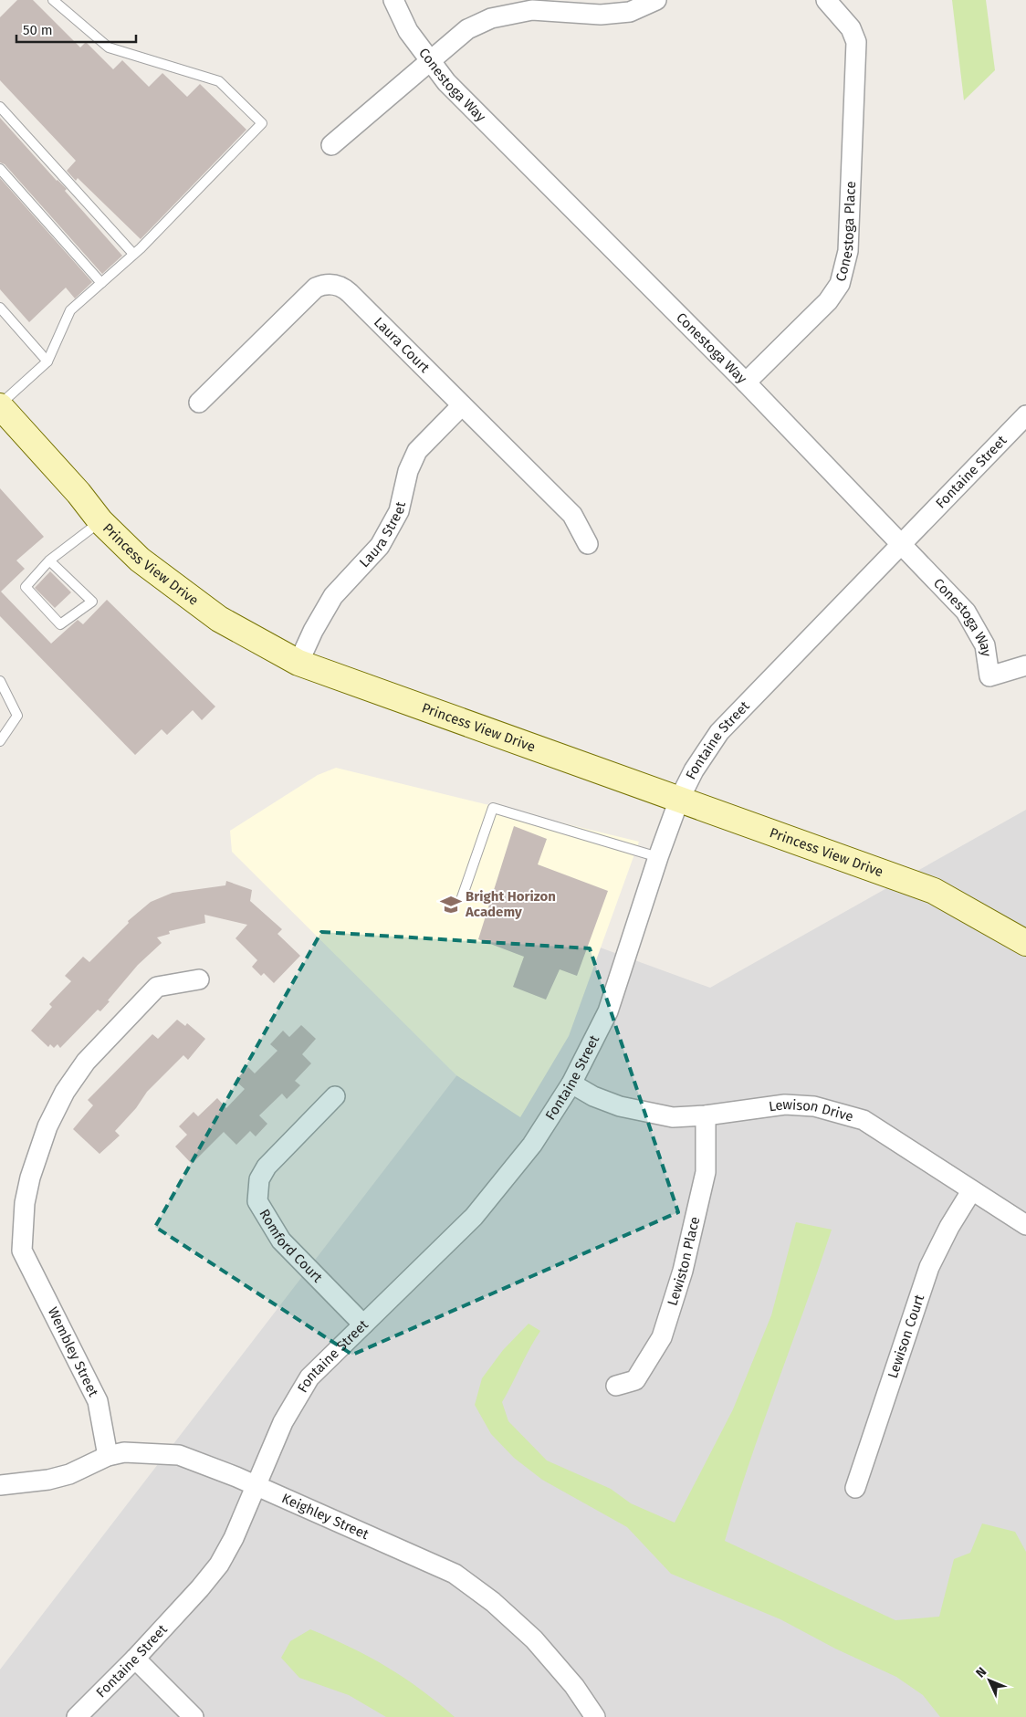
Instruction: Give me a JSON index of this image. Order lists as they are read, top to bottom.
{
  "streets": {
    "main road": ["Princess View Drive"],
    "street": [
      "Conestoga Way",
      "Conestoga Place",
      "Laura Court",
      "Fontaine Street",
      "Laura Street",
      "Lewison Drive",
      "Romford Court",
      "Lewiston Place",
      "Lewison Court",
      "Wembley Street",
      "Keighley Street"
    ]
  },
  "crossings": [
    ["Conestoga Way", "Conestoga Place"],
    ["Conestoga Way", "Fontaine Street"],
    ["Laura Court", "Laura Street"],
    ["Fontaine Street", "Princess View Drive"],
    ["Fontaine Street", "Lewison Drive"],
    ["Fontaine Street", "Romford Court"],
    ["Fontaine Street", "Keighley Street"],
    ["Laura Street", "Princess View Drive"],
    ["Lewison Drive", "Lewiston Place"],
    ["Lewison Drive", "Lewison Court"],
    ["Wembley Street", "Keighley Street"]
  ],
  "places": {
    "school or university": ["Bright Horizon Academy"]
  },
  "scale_bar": "50 m",
  "north": "top left"
}
